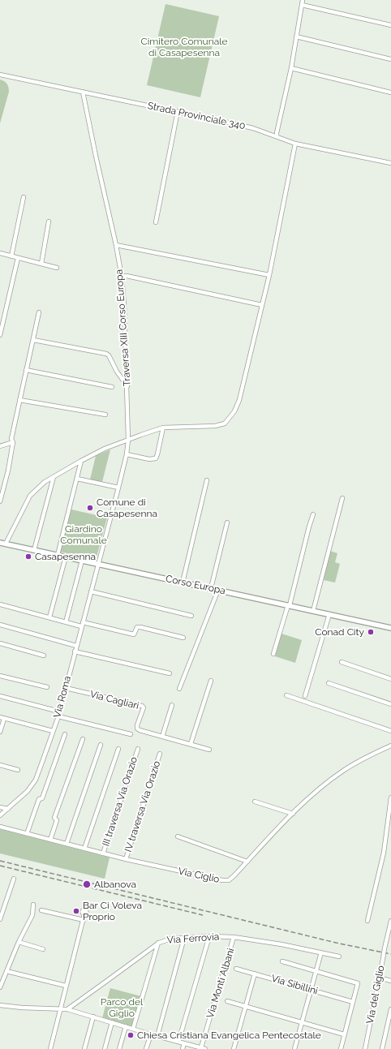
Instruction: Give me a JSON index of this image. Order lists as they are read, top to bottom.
{
  "streets": {
    "street": [
      "Strada Provinciale 340",
      "Traversa XIII Corso Europa",
      "Corso Europa",
      "Via Roma",
      "Via Cagliari",
      "III traversa Via Orazio",
      "IV traversa Via Orazio",
      "Via Ciglio",
      "Via Ferrovia",
      "Via Monti Albani",
      "Via Sibillini",
      "Via del Giglio"
    ]
  },
  "crossings": [
    ["Strada Provinciale 340", "Traversa XIII Corso Europa"],
    ["Traversa XIII Corso Europa", "Corso Europa"],
    ["Traversa XIII Corso Europa", "Via Roma"],
    ["Corso Europa", "Via Roma"],
    ["Via Roma", "Via Cagliari"],
    ["III traversa Via Orazio", "Via Ciglio"],
    ["IV traversa Via Orazio", "Via Ciglio"],
    ["Via Ferrovia", "Via Monti Albani"]
  ],
  "parks": ["Cimitero Comunale di Casapesenna", "Giardino Comunale", "Parco del Giglio"],
  "places": [
    "Comune di Casapesenna",
    "Casapesenna",
    "Conad City",
    "Albanova",
    "Bar Ci Voleva Proprio",
    "Chiesa Cristiana Evangelica Pentecostale"
  ]
}
